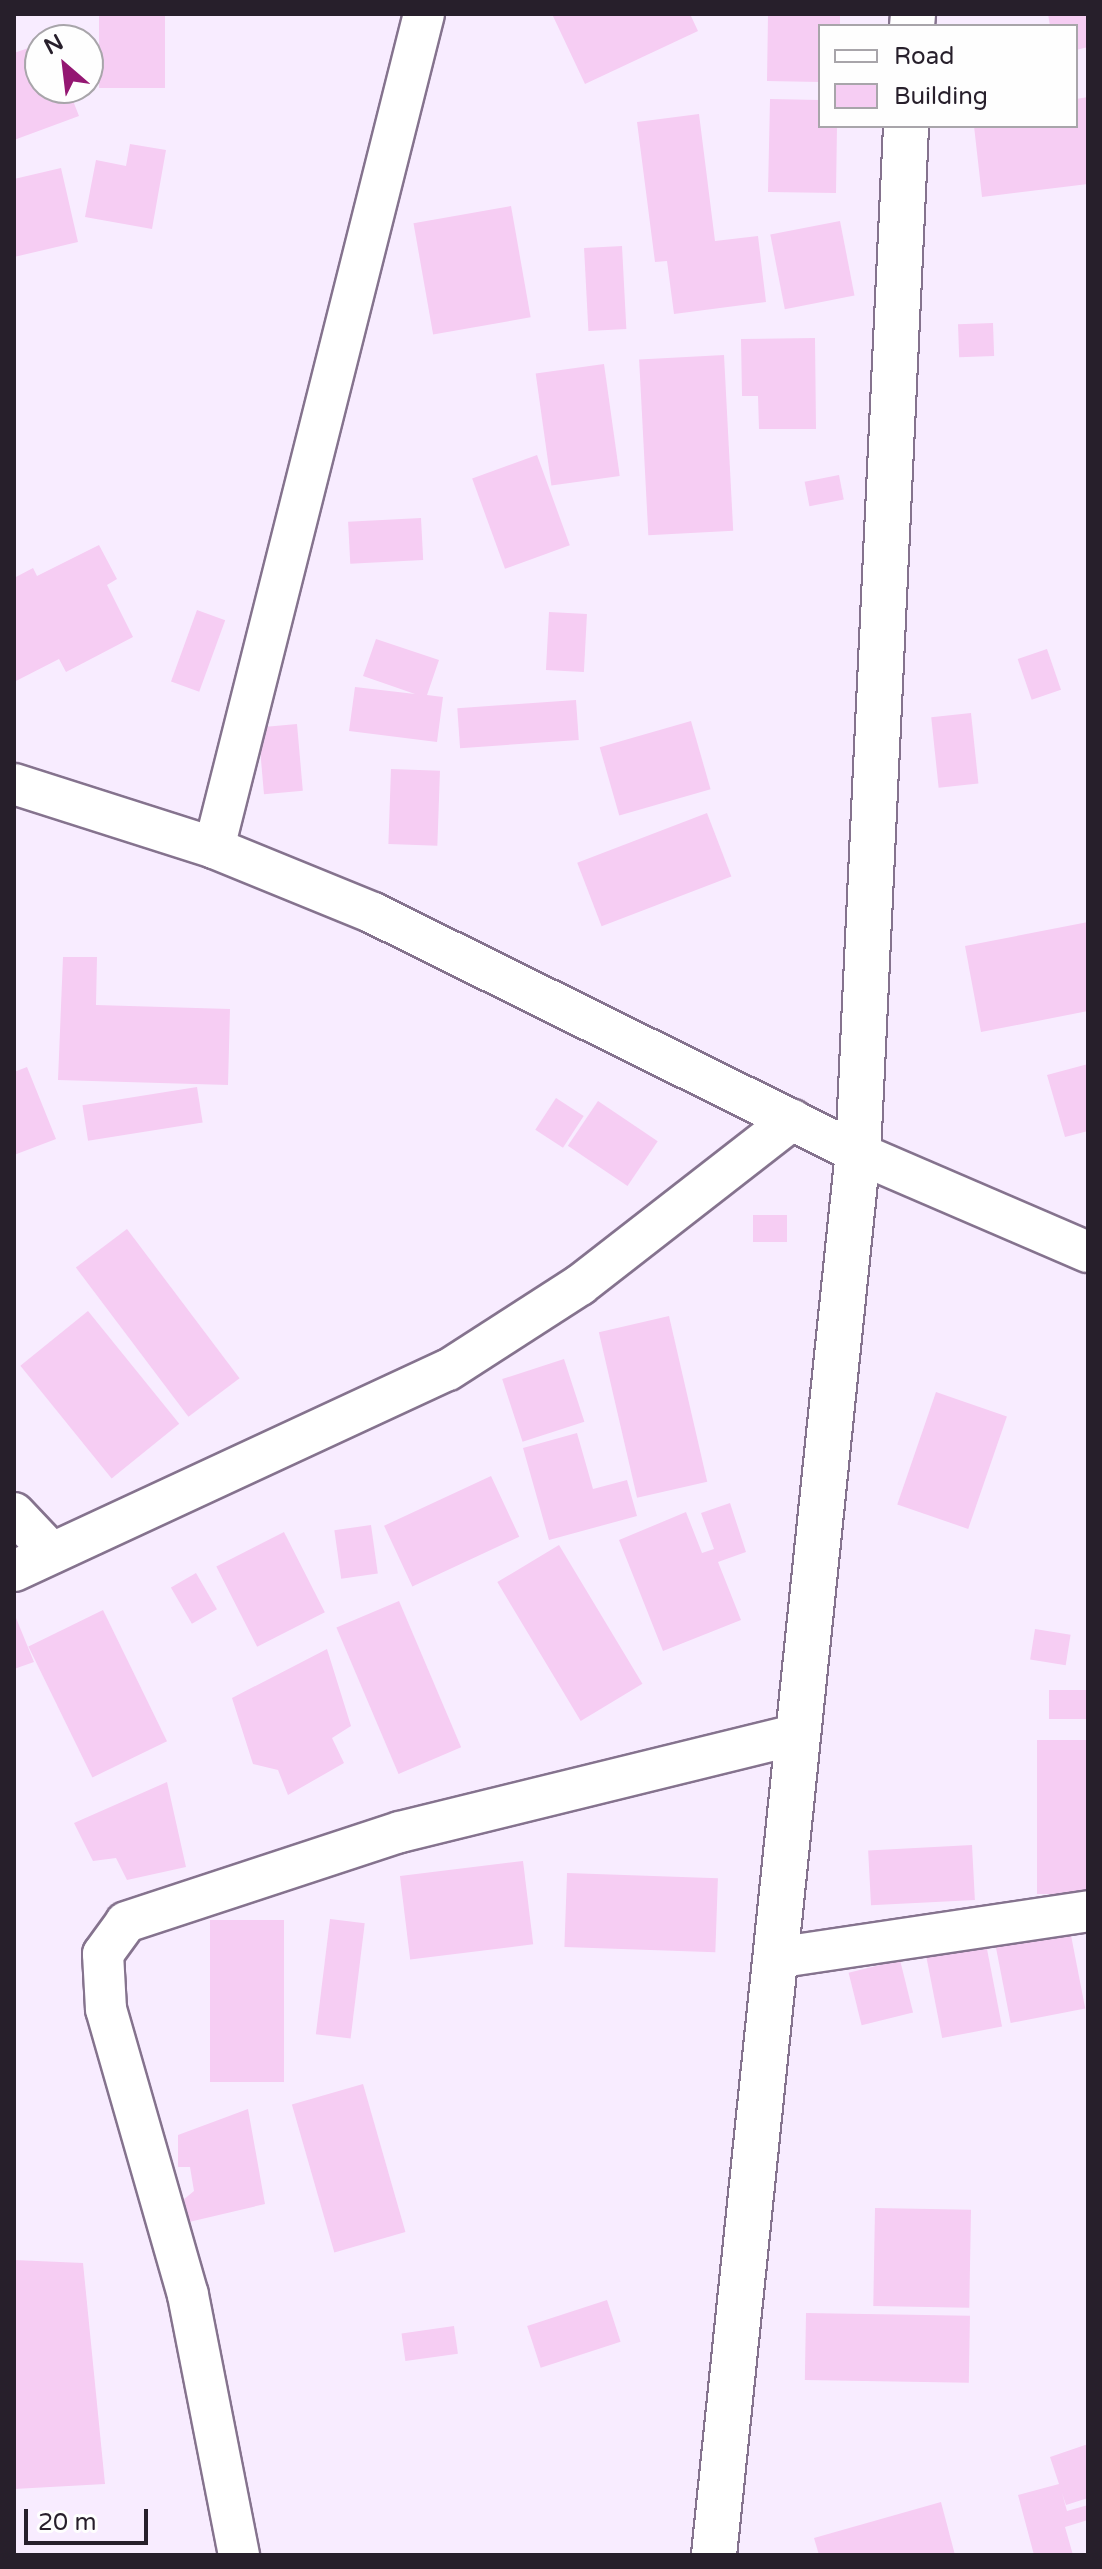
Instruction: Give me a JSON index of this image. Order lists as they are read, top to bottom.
{
  "legend": ["Road", "Building"],
  "scale_bar": "20 m",
  "north": "top left"
}
